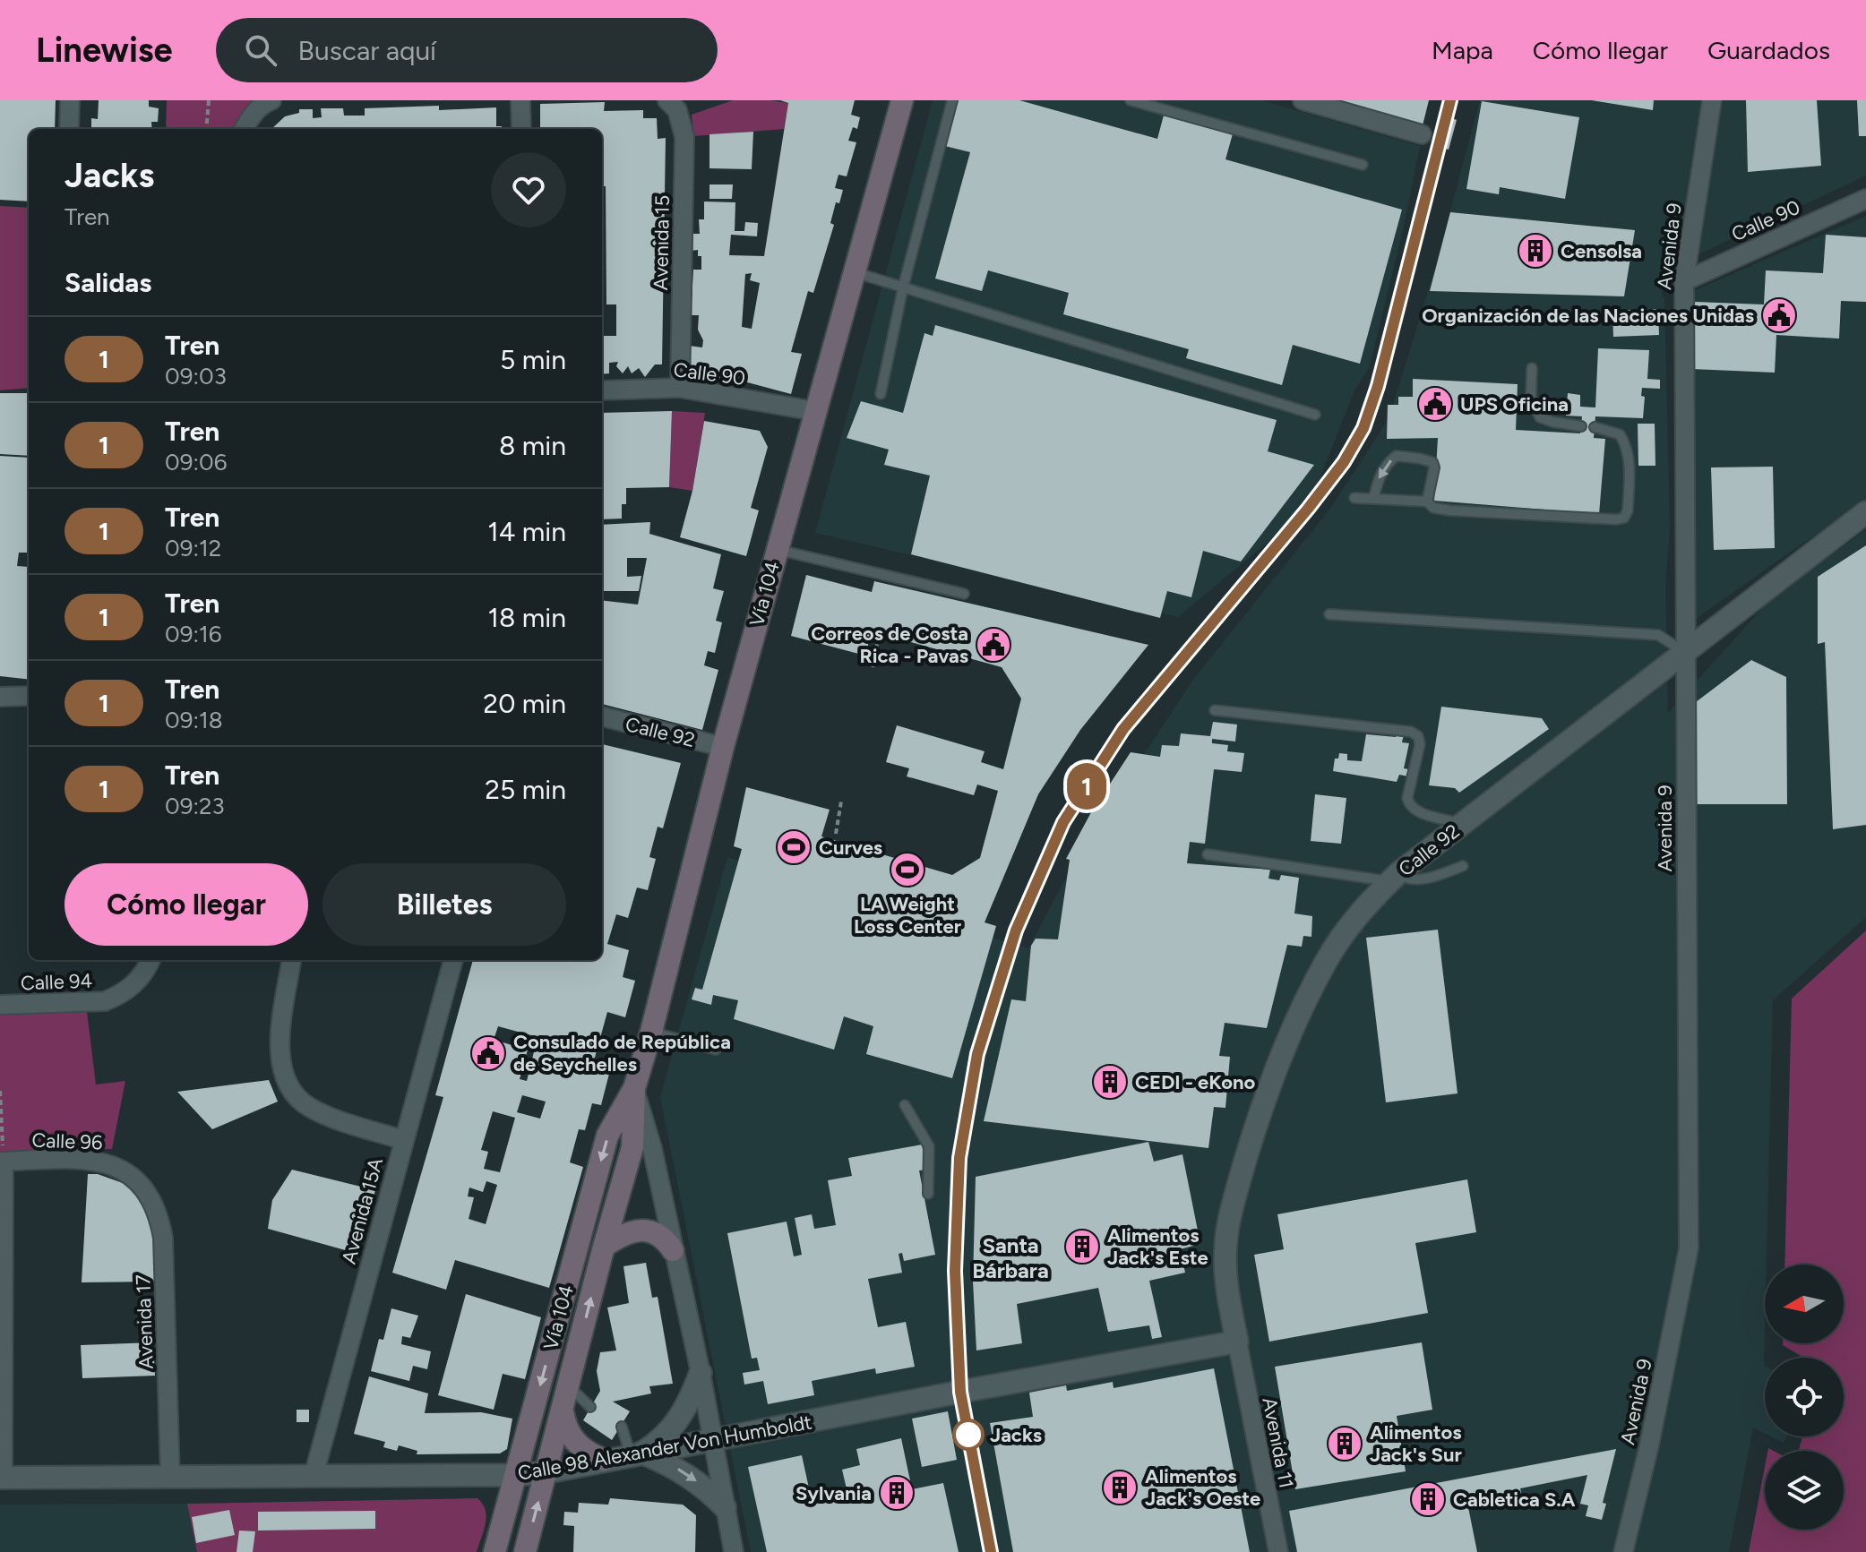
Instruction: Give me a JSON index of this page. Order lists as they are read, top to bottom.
{
  "streets": {
    "main road": ["Vía 104"],
    "street": [
      "Calle 90",
      "Avenida 15",
      "Avenida 9",
      "Calle 92",
      "Calle 94",
      "Calle 96",
      "Avenida 15A",
      "Avenida 17",
      "Avenida 11",
      "Calle 98 Alexander Von Humboldt"
    ]
  },
  "crossings": [
    ["Calle 90", "Avenida 15"],
    ["Calle 90", "Avenida 9"],
    ["Calle 90", "Vía 104"],
    ["Avenida 9", "Calle 92"],
    ["Vía 104", "Calle 92"],
    ["Vía 104", "Calle 98 Alexander Von Humboldt"],
    ["Calle 92", "Avenida 11"],
    ["Calle 92", "Calle 98 Alexander Von Humboldt"],
    ["Calle 96", "Avenida 17"],
    ["Avenida 15A", "Calle 98 Alexander Von Humboldt"],
    ["Avenida 17", "Calle 98 Alexander Von Humboldt"],
    ["Avenida 11", "Calle 98 Alexander Von Humboldt"]
  ],
  "districts": ["Santa Bárbara"],
  "places": {
    "building": [
      "Censolsa",
      "CEDI - eKono",
      "Alimentos Jack's Este",
      "Alimentos Jack's Sur",
      "Alimentos Jack's Oeste",
      "Sylvania",
      "Cabletica S.A"
    ],
    "public building": [
      "Organización de las Naciones Unidas",
      "UPS Oficina",
      "Correos de Costa Rica - Pavas",
      "Consulado de República de Seychelles"
    ],
    "sports": ["Curves", "LA Weight Loss Center"],
    "other": ["Jacks"]
  },
  "north": "left",
  "page": {
    "header": "Linewise",
    "search": "Buscar aquí",
    "nav": ["Mapa", "Cómo llegar", "Guardados"],
    "on_map": "1",
    "heading": [
      ["Jacks", "Tren"],
      "Salidas"
    ],
    "list": [
      {
        "mark": "1",
        "name": "Tren",
        "note": "09:03",
        "value": "5 min"
      },
      {
        "mark": "1",
        "name": "Tren",
        "note": "09:06",
        "value": "8 min"
      },
      {
        "mark": "1",
        "name": "Tren",
        "note": "09:12",
        "value": "14 min"
      },
      {
        "mark": "1",
        "name": "Tren",
        "note": "09:16",
        "value": "18 min"
      },
      {
        "mark": "1",
        "name": "Tren",
        "note": "09:18",
        "value": "20 min"
      },
      {
        "mark": "1",
        "name": "Tren",
        "note": "09:23",
        "value": "25 min"
      }
    ],
    "buttons": ["Cómo llegar", "Billetes"]
  }
}
